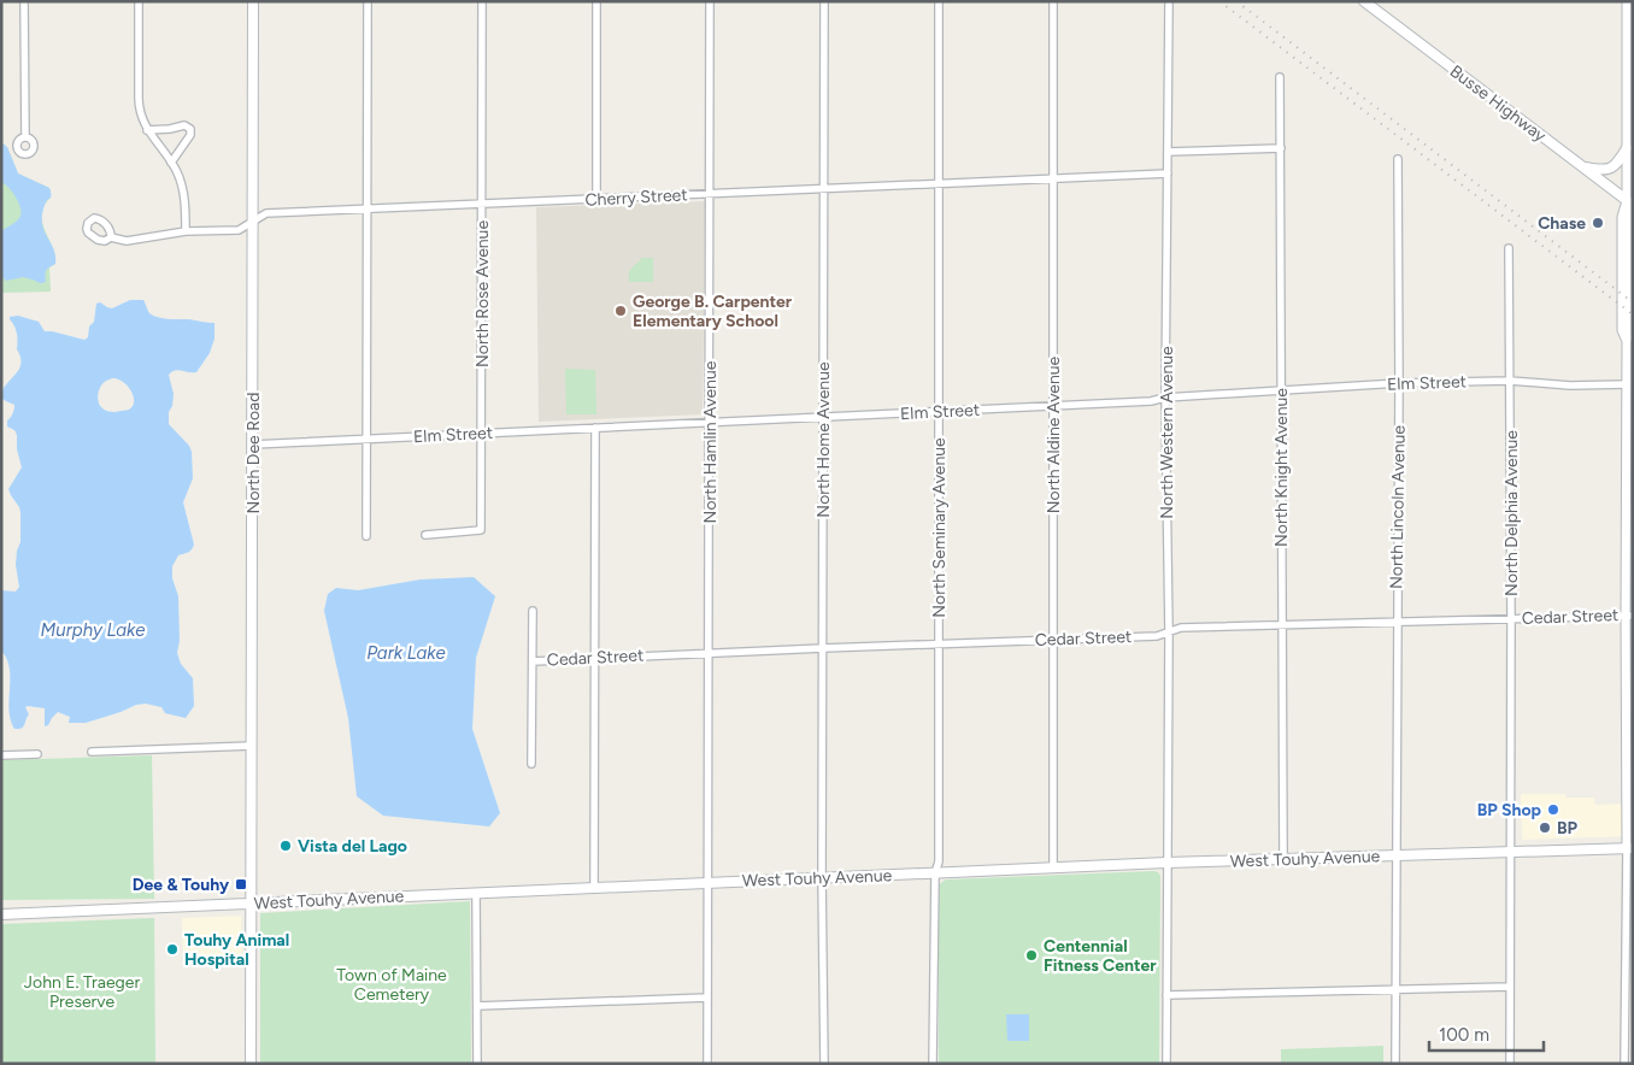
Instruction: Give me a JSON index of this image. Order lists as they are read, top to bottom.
{
  "streets": {
    "main road": ["Busse Highway", "North Dee Road", "West Touhy Avenue"],
    "street": [
      "Cherry Street",
      "North Rose Avenue",
      "Elm Street",
      "North Western Avenue",
      "North Aldine Avenue",
      "North Home Avenue",
      "North Hamlin Avenue",
      "North Knight Avenue",
      "North Lincoln Avenue",
      "North Delphia Avenue",
      "North Seminary Avenue",
      "Cedar Street"
    ]
  },
  "crossings": [
    ["Cherry Street", "North Rose Avenue"],
    ["Cherry Street", "North Western Avenue"],
    ["Cherry Street", "North Aldine Avenue"],
    ["Cherry Street", "North Home Avenue"],
    ["Cherry Street", "North Hamlin Avenue"],
    ["Cherry Street", "North Dee Road"],
    ["Cherry Street", "North Seminary Avenue"],
    ["North Rose Avenue", "Elm Street"],
    ["Elm Street", "North Western Avenue"],
    ["Elm Street", "North Aldine Avenue"],
    ["Elm Street", "North Home Avenue"],
    ["Elm Street", "North Hamlin Avenue"],
    ["Elm Street", "North Dee Road"],
    ["Elm Street", "North Knight Avenue"],
    ["Elm Street", "North Lincoln Avenue"],
    ["Elm Street", "North Delphia Avenue"],
    ["Elm Street", "North Seminary Avenue"],
    ["North Western Avenue", "Cedar Street"],
    ["North Western Avenue", "West Touhy Avenue"],
    ["North Aldine Avenue", "Cedar Street"],
    ["North Aldine Avenue", "West Touhy Avenue"],
    ["North Home Avenue", "Cedar Street"],
    ["North Home Avenue", "West Touhy Avenue"],
    ["North Hamlin Avenue", "Cedar Street"],
    ["North Hamlin Avenue", "West Touhy Avenue"],
    ["North Dee Road", "West Touhy Avenue"],
    ["North Knight Avenue", "Cedar Street"],
    ["North Knight Avenue", "West Touhy Avenue"],
    ["North Lincoln Avenue", "Cedar Street"],
    ["North Lincoln Avenue", "West Touhy Avenue"],
    ["North Delphia Avenue", "Cedar Street"],
    ["North Delphia Avenue", "West Touhy Avenue"],
    ["North Seminary Avenue", "Cedar Street"],
    ["North Seminary Avenue", "West Touhy Avenue"]
  ],
  "water": ["Murphy Lake", "Park Lake"],
  "parks": ["Town of Maine Cemetery", "John E. Traeger Preserve"],
  "places": {
    "other": [
      "Chase",
      "George B. Carpenter Elementary School",
      "BP Shop",
      "BP",
      "Vista del Lago",
      "Touhy Animal Hospital",
      "Centennial Fitness Center"
    ],
    "transit": ["Dee & Touhy"]
  },
  "scale_bar": "100 m"
}
